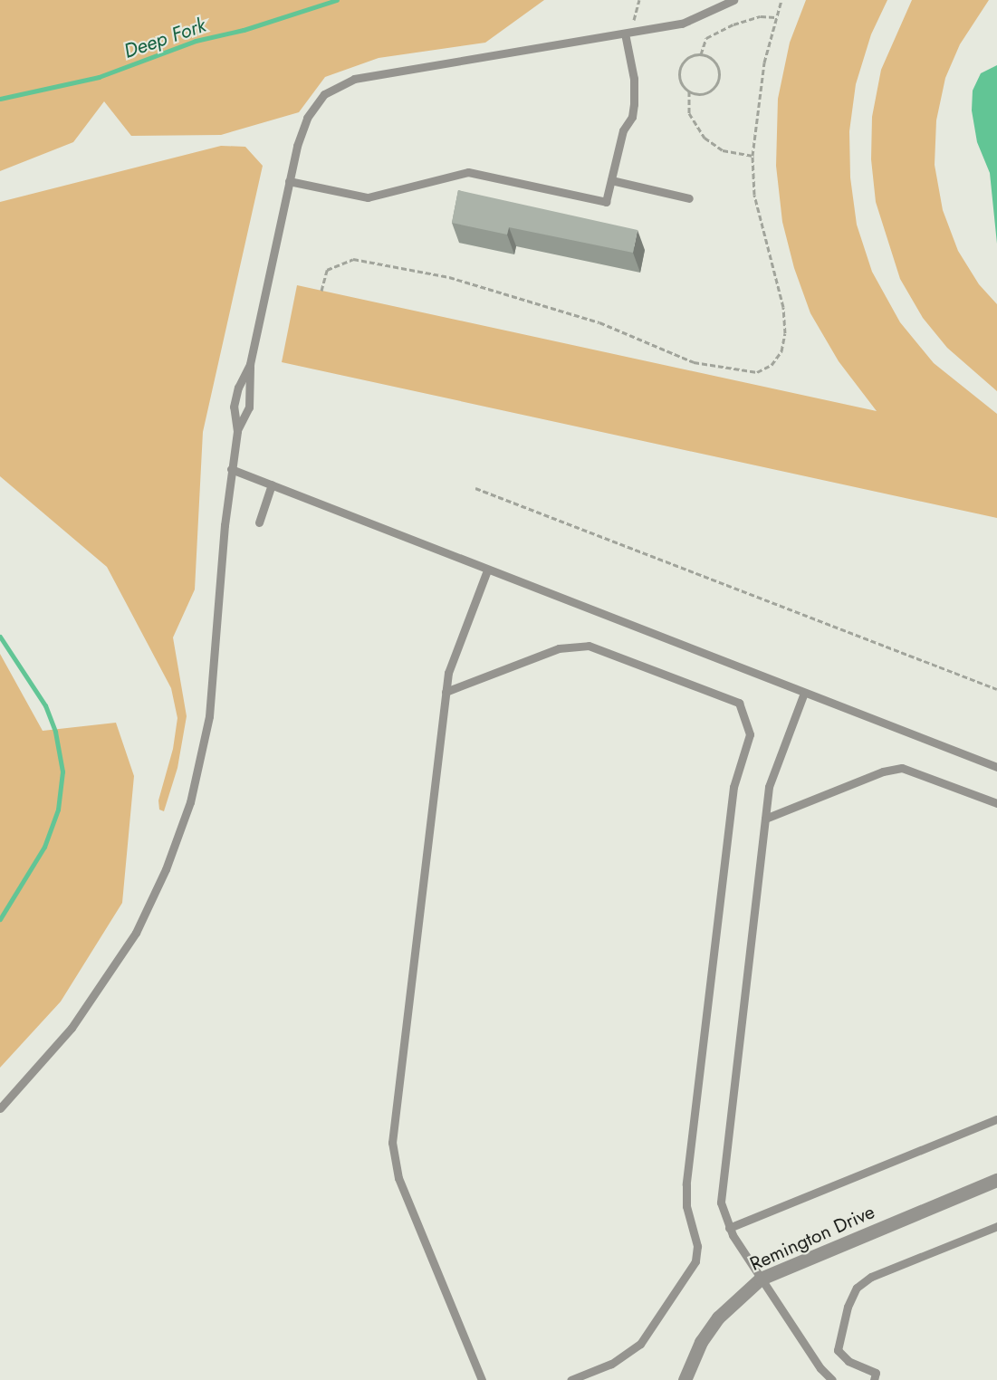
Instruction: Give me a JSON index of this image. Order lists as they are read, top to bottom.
{
  "streets": {
    "street": ["Remington Drive"]
  },
  "water": ["Deep Fork"]
}
